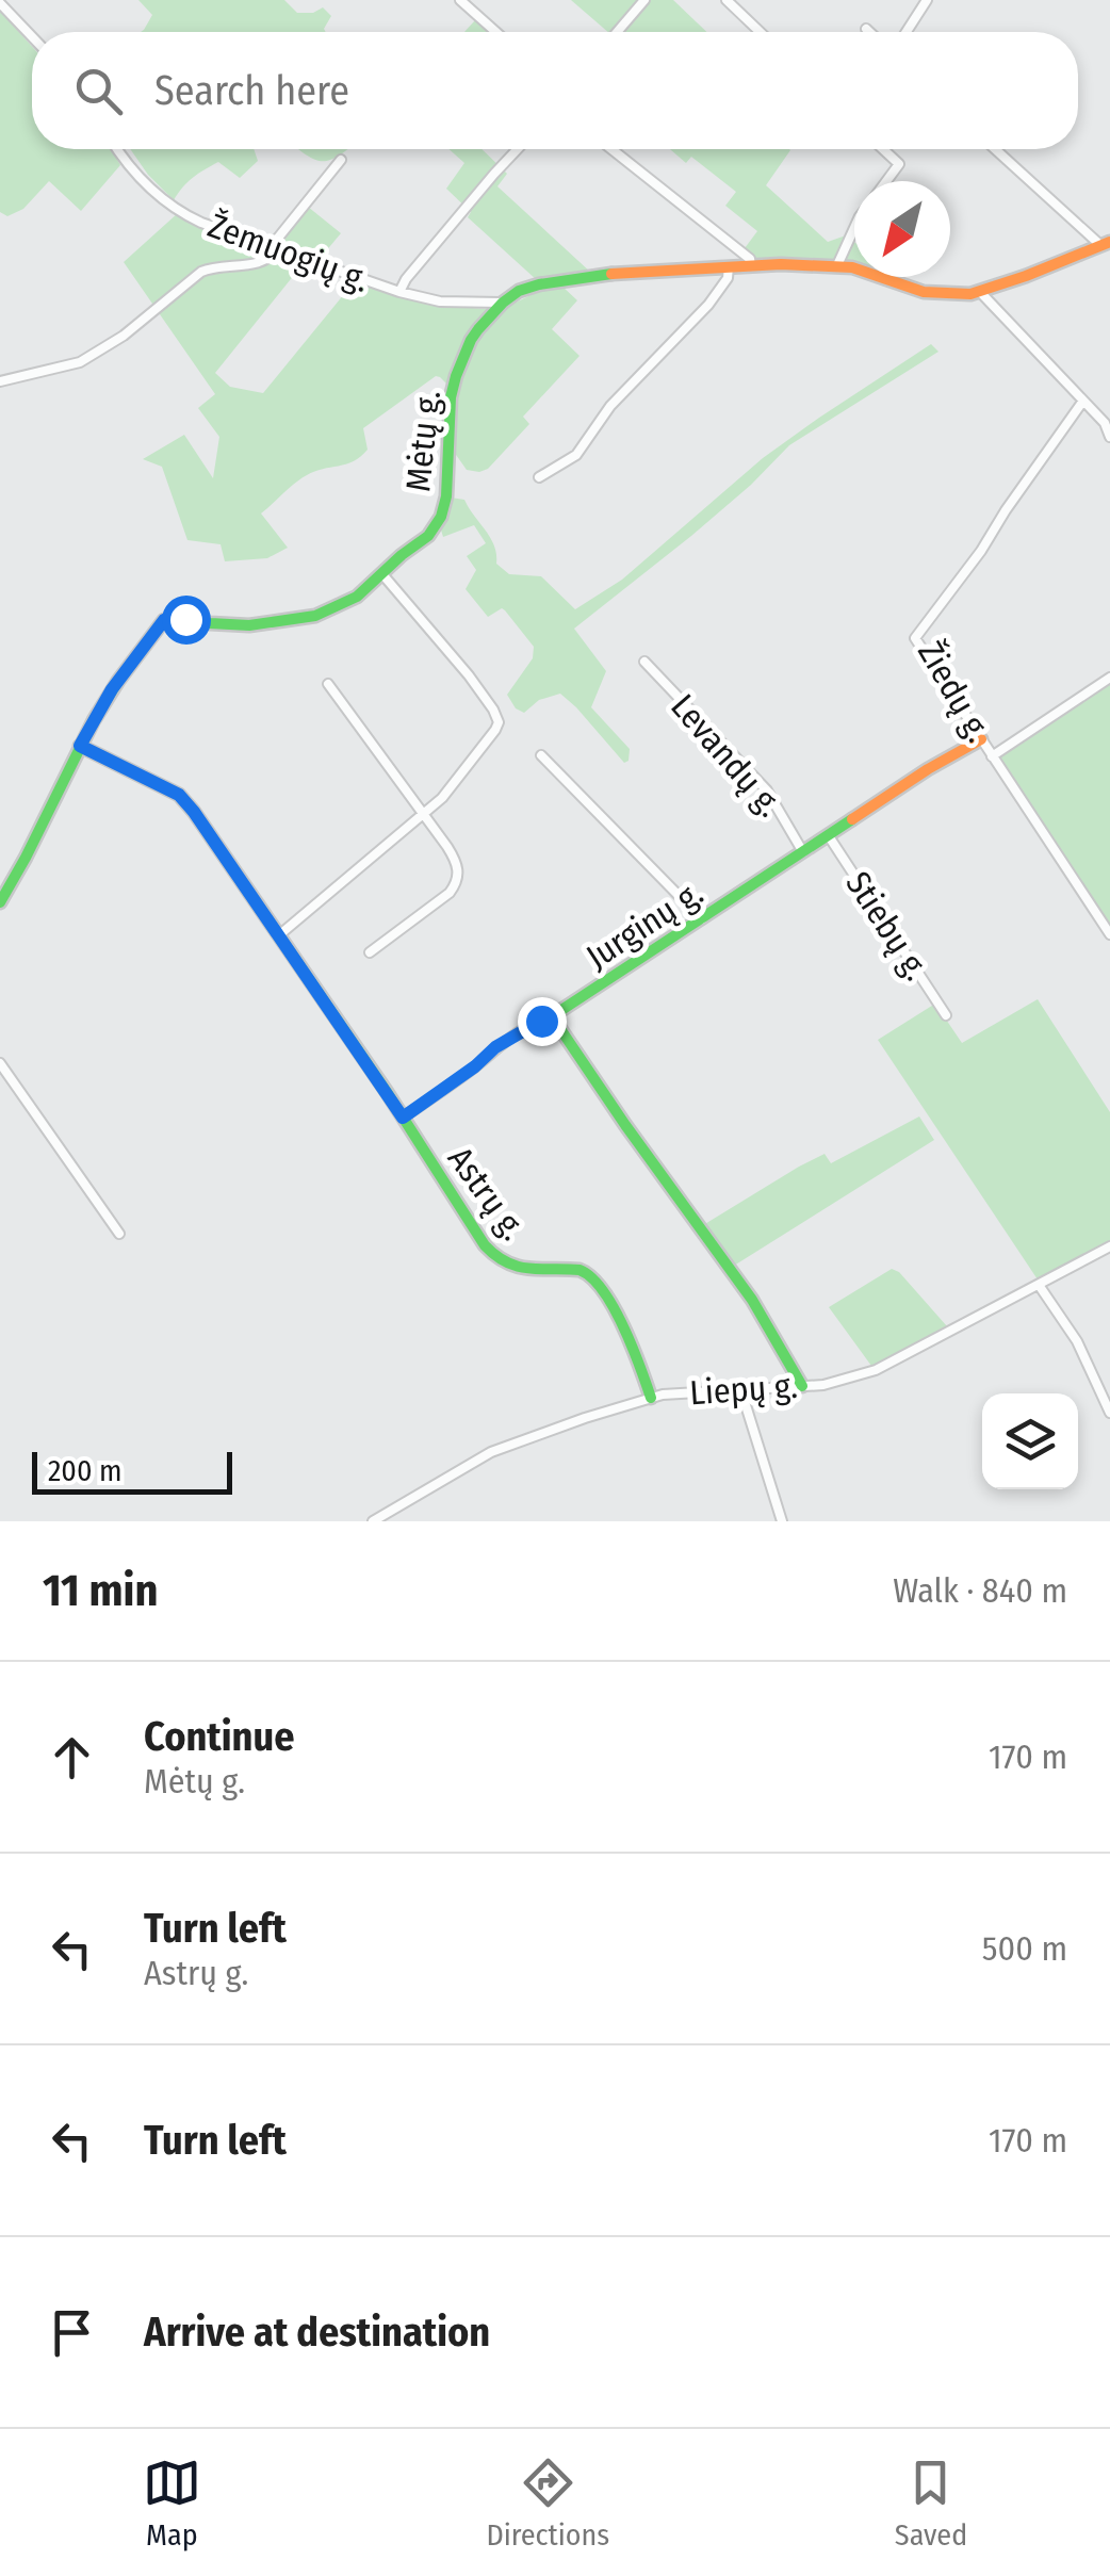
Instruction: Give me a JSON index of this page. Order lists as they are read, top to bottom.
{
  "streets": {
    "street": [
      "Žemuogių g.",
      "Mėtų g.",
      "Žiedų g.",
      "Levandų g.",
      "Jurginų g.",
      "Stiebų g.",
      "Astrų g.",
      "Liepų g."
    ]
  },
  "crossings": [
    ["Žemuogių g.", "Mėtų g."],
    ["Mėtų g.", "Astrų g."],
    ["Žiedų g.", "Jurginų g."],
    ["Levandų g.", "Jurginų g."],
    ["Jurginų g.", "Stiebų g."],
    ["Astrų g.", "Liepų g."]
  ],
  "scale_bar": "200 m",
  "north": "bottom left",
  "page": {
    "search": "Search here",
    "scale": "200 m",
    "heading": ["11 min", "Walk · 840 m"],
    "list": [
      ["Continue", "Mėtų g.", "170 m"],
      ["Turn left", "Astrų g.", "500 m"],
      ["Turn left", "170 m"],
      "Arrive at destination"
    ],
    "nav": ["Map", "Directions", "Saved"]
  }
}
